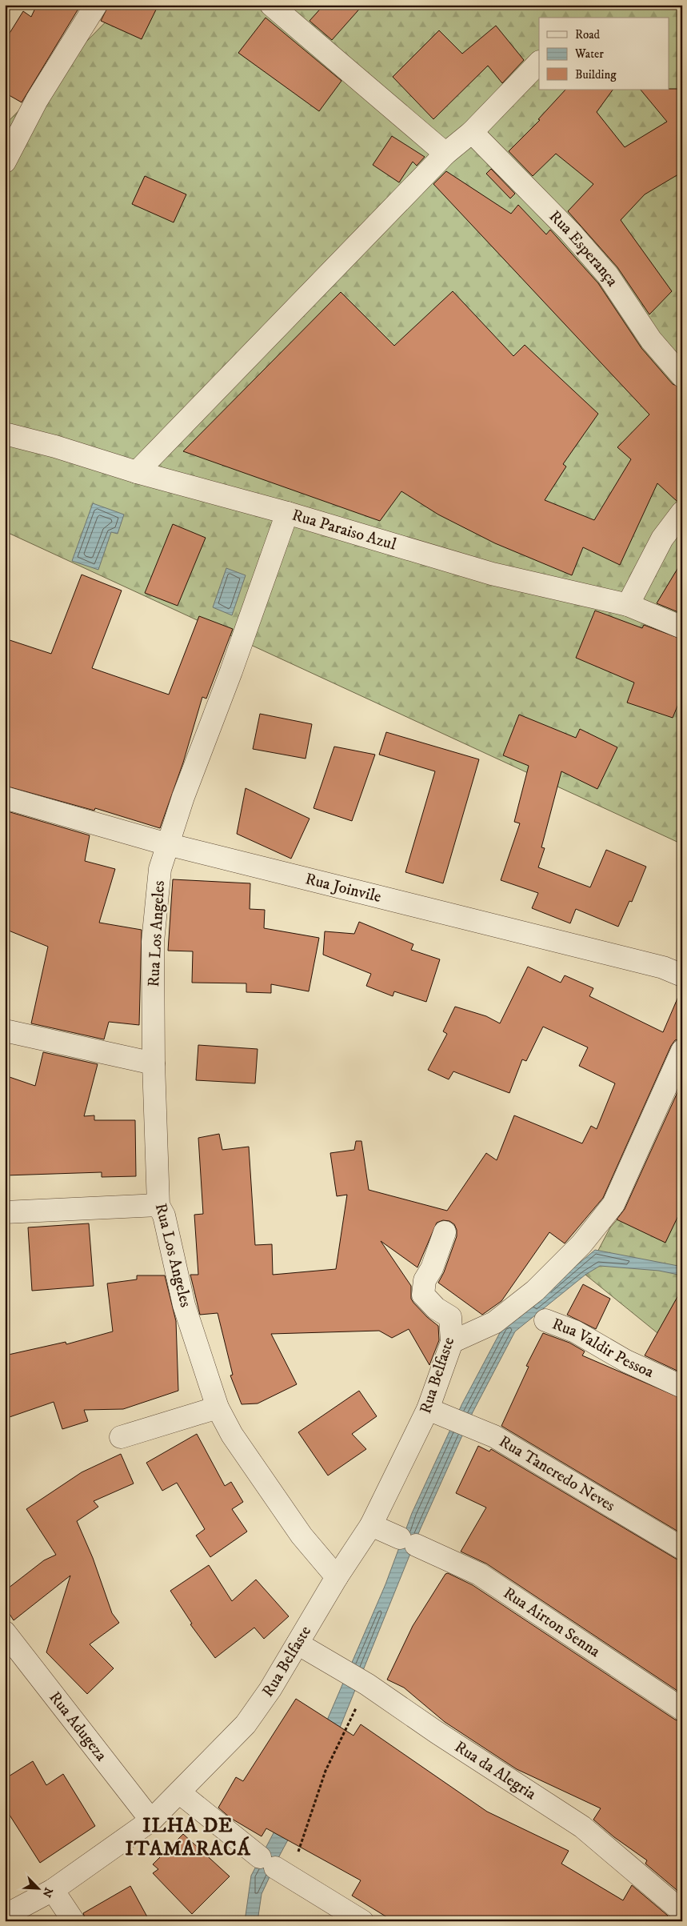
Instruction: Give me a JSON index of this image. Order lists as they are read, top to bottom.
{
  "streets": {
    "street": [
      "Rua Esperança",
      "Rua Paraiso Azul",
      "Rua Joinvile",
      "Rua Los Angeles",
      "Rua Valdir Pessoa",
      "Rua Belfaste",
      "Rua Tancredo Neves",
      "Rua Airton Senna",
      "Rua Adugeza",
      "Rua da Alegria"
    ]
  },
  "crossings": [
    ["Rua Paraiso Azul", "Rua Los Angeles"],
    ["Rua Joinvile", "Rua Los Angeles"],
    ["Rua Los Angeles", "Rua Belfaste"],
    ["Rua Belfaste", "Rua Tancredo Neves"],
    ["Rua Belfaste", "Rua Airton Senna"],
    ["Rua Belfaste", "Rua Adugeza"],
    ["Rua Belfaste", "Rua da Alegria"]
  ],
  "districts": ["ILHA DE ITAMARACÁ"],
  "legend": ["Road", "Water", "Building"],
  "north": "bottom right"
}
